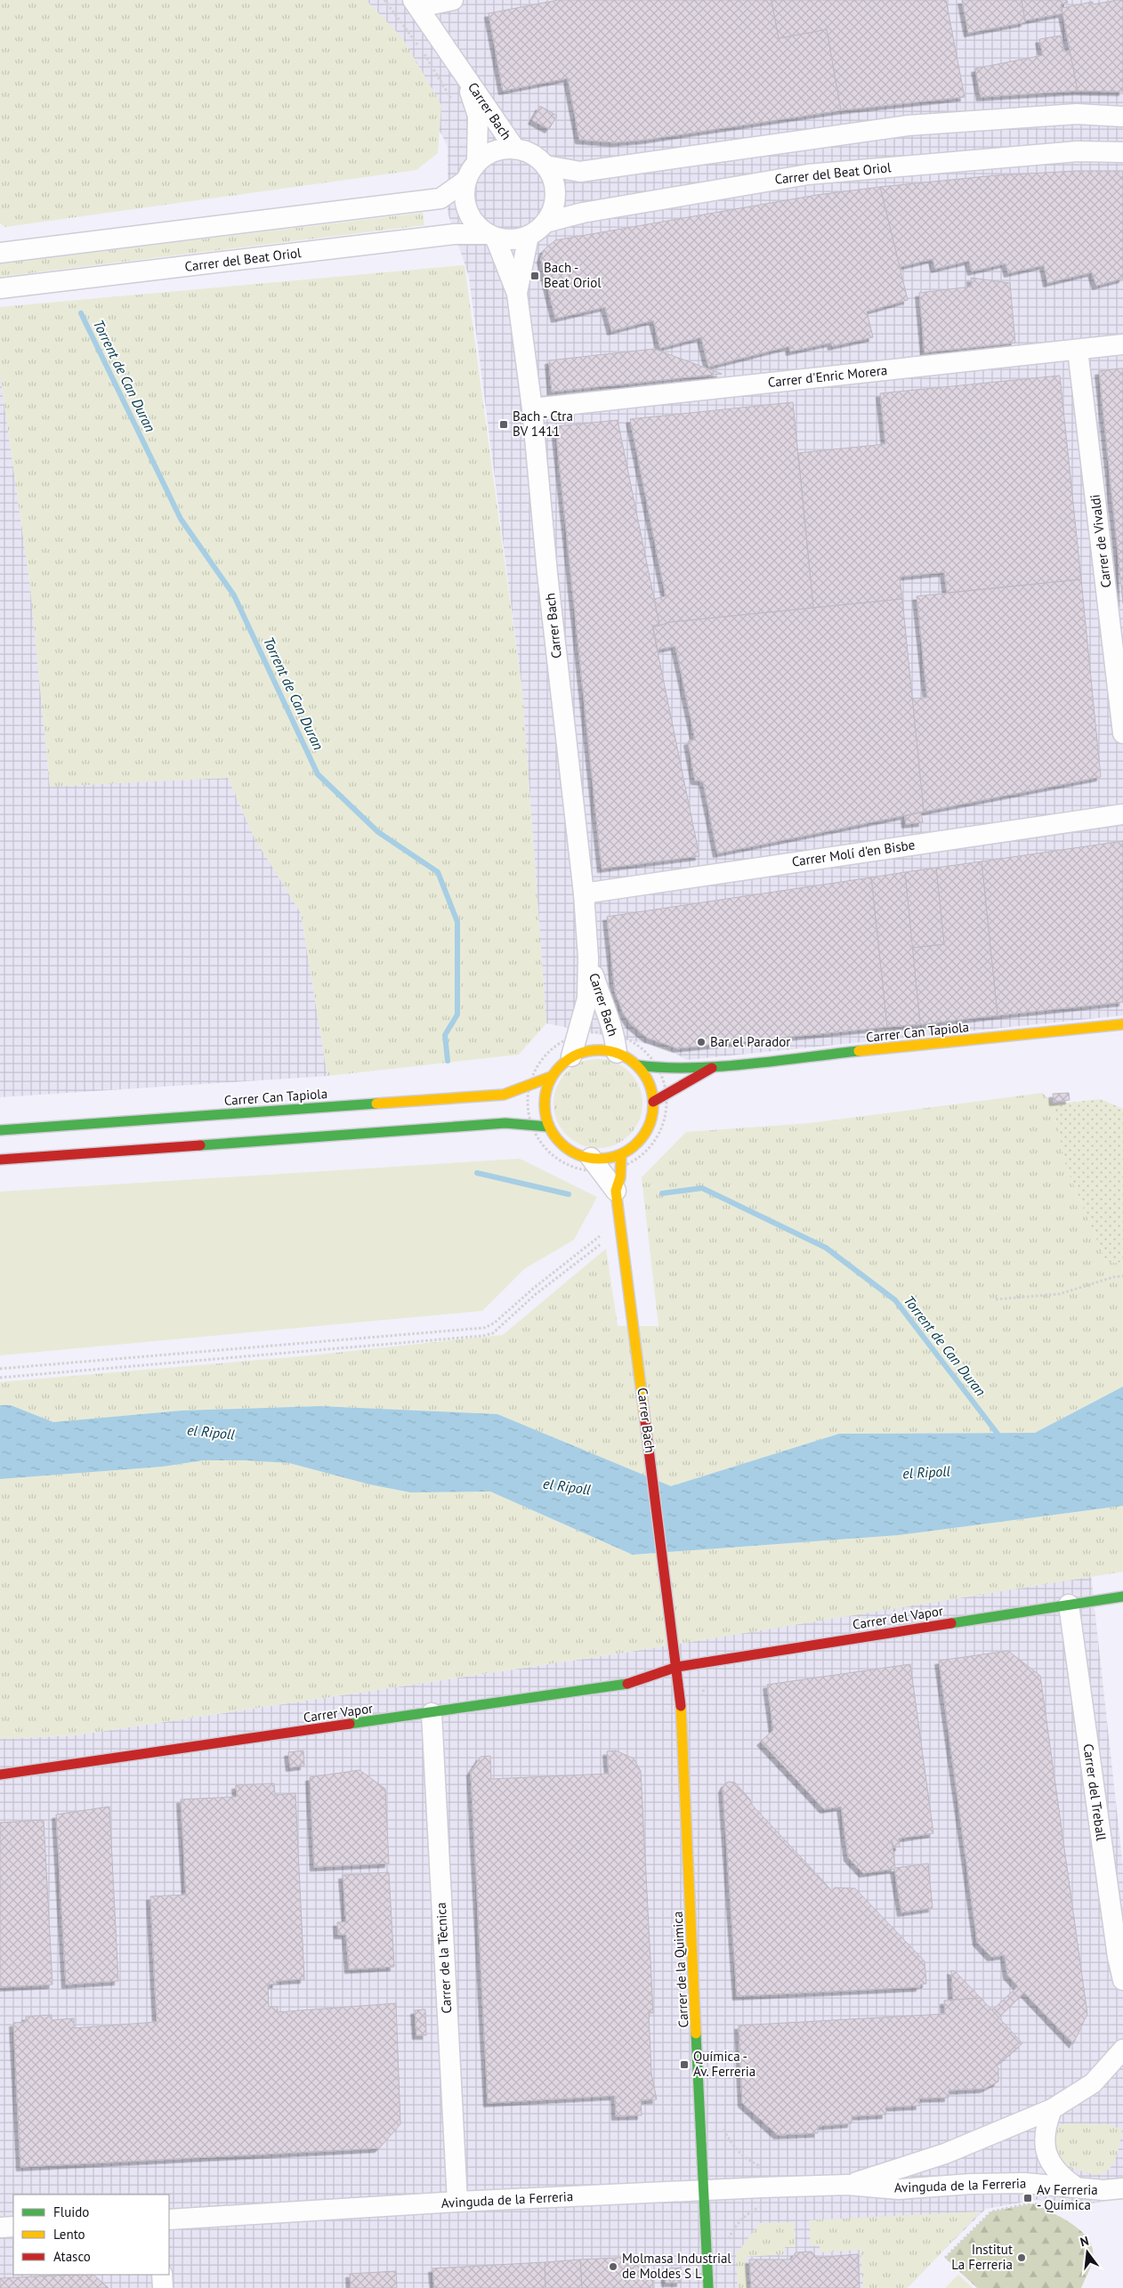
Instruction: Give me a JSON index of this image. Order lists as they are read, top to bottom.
{
  "streets": {
    "street": [
      "Carrer Bach",
      "Carrer del Beat Oriol",
      "Carrer d'Enric Morera",
      "Carrer de Vivaldi",
      "Carrer Molí d'en Bisbe",
      "Carrer Can Tapiola",
      "Carrer del Vapor",
      "Carrer Vapor",
      "Carrer del Treball",
      "Carrer de la Tècnica",
      "Carrer de la Quimica",
      "Avinguda de la Ferreria"
    ]
  },
  "crossings": [
    ["Carrer Bach", "Carrer del Beat Oriol"],
    ["Carrer Bach", "Carrer d'Enric Morera"],
    ["Carrer Bach", "Carrer Molí d'en Bisbe"],
    ["Carrer Bach", "Carrer Can Tapiola"],
    ["Carrer Bach", "Carrer de la Quimica"],
    ["Carrer d'Enric Morera", "Carrer de Vivaldi"],
    ["Carrer del Vapor", "Carrer Vapor"],
    ["Carrer del Vapor", "Carrer del Treball"],
    ["Carrer del Vapor", "Carrer de la Quimica"],
    ["Carrer Vapor", "Carrer de la Tècnica"],
    ["Carrer Vapor", "Carrer de la Quimica"],
    ["Carrer de la Tècnica", "Avinguda de la Ferreria"],
    ["Carrer de la Quimica", "Avinguda de la Ferreria"]
  ],
  "water": ["Torrent de Can Duran", "el Ripoll"],
  "places": {
    "transit": [
      "Bach - Beat Oriol",
      "Bach - Ctra BV 1411",
      "Química - Av. Ferreria",
      "Av Ferreria - Química"
    ],
    "other": ["Bar el Parador", "Institut La Ferreria", "Molmasa Industrial de Moldes S L"]
  },
  "legend": ["Fluido", "Lento", "Atasco"],
  "north": "top"
}
